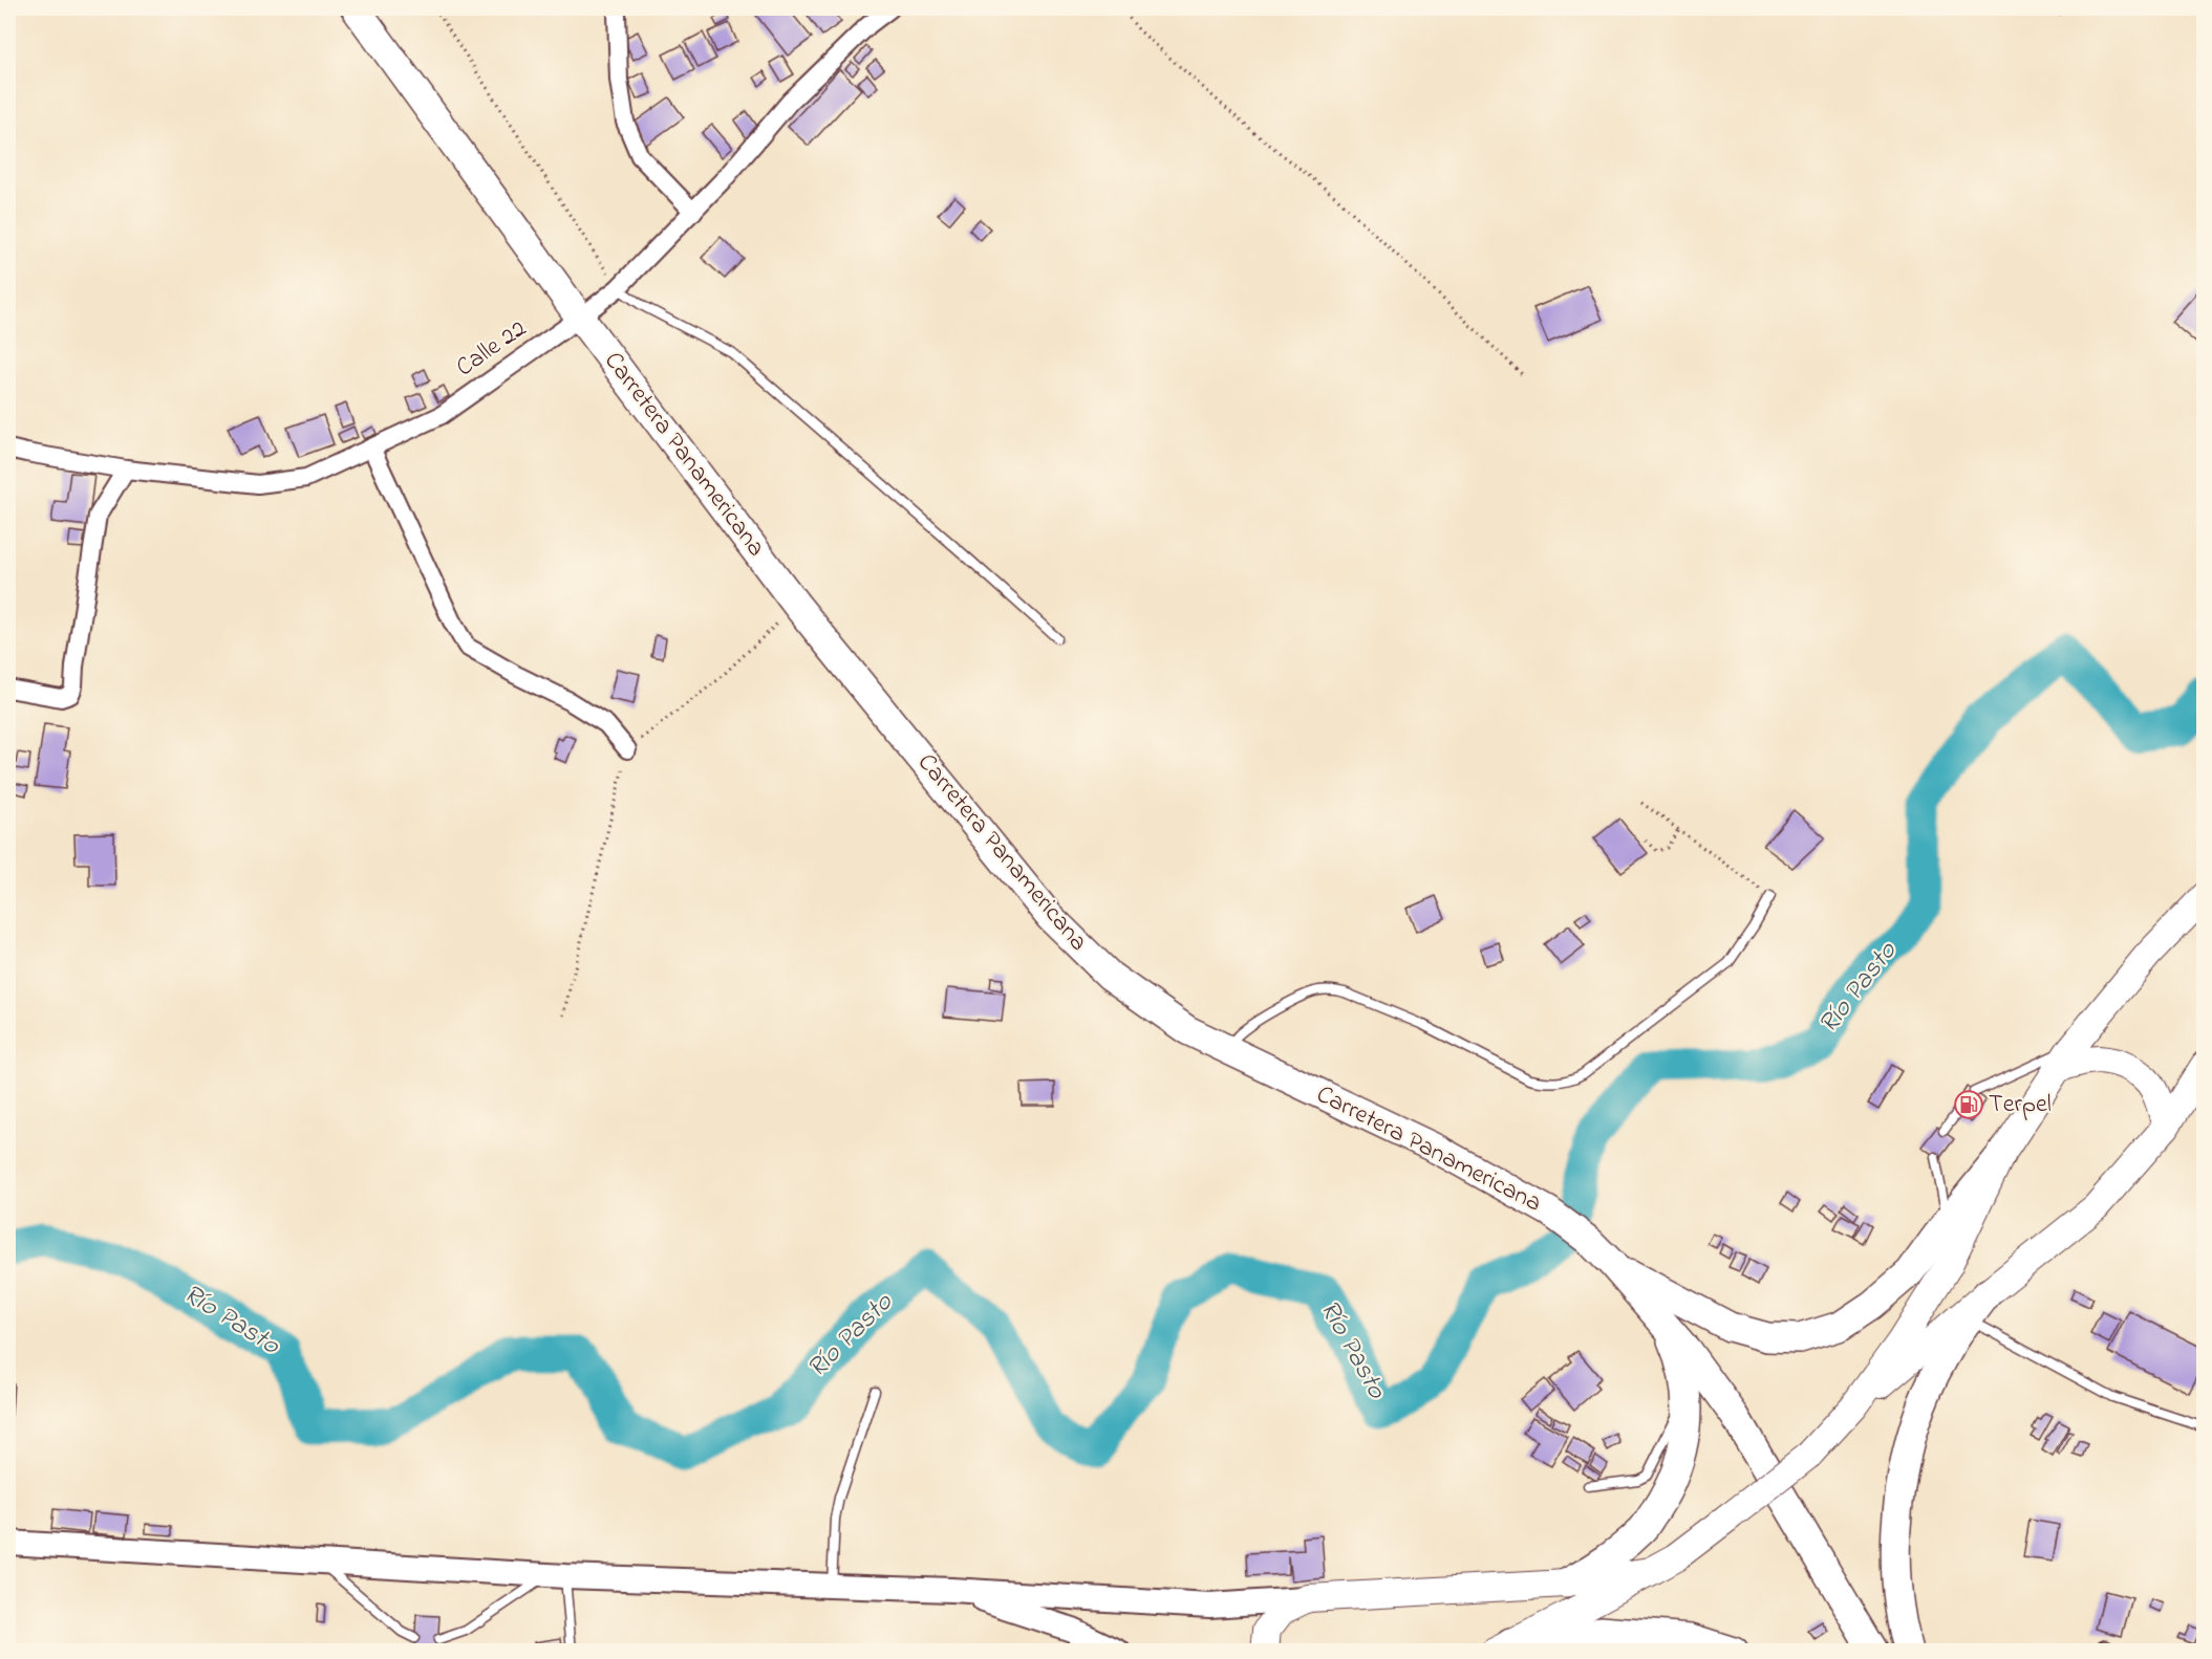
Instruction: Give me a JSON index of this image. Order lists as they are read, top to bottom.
{
  "streets": {
    "highway": ["Carretera Panamericana"],
    "street": ["Calle 22"]
  },
  "crossings": [
    ["Calle 22", "Carretera Panamericana"]
  ],
  "water": ["Río Pasto"],
  "places": {
    "fuel station": ["Terpel"]
  }
}
